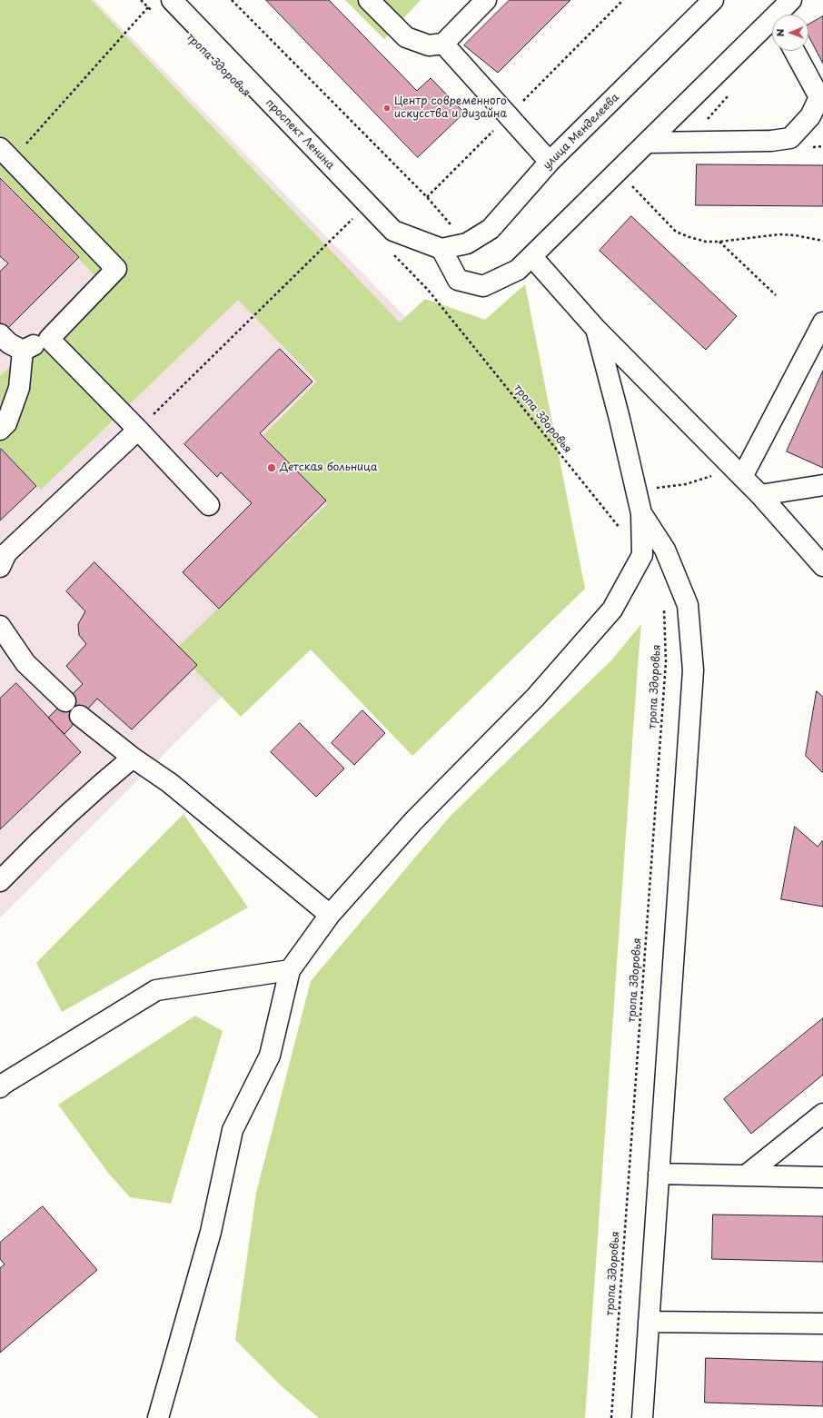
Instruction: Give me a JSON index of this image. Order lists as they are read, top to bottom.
{
  "streets": {
    "street": ["улица Менделеева", "проспект Ленина"],
    "path": ["тропа Здоровья"]
  },
  "crossings": [
    ["улица Менделеева", "проспект Ленина"]
  ],
  "places": ["Центр современного искусства и дизайна", "Детская больница"],
  "north": "left"
}
